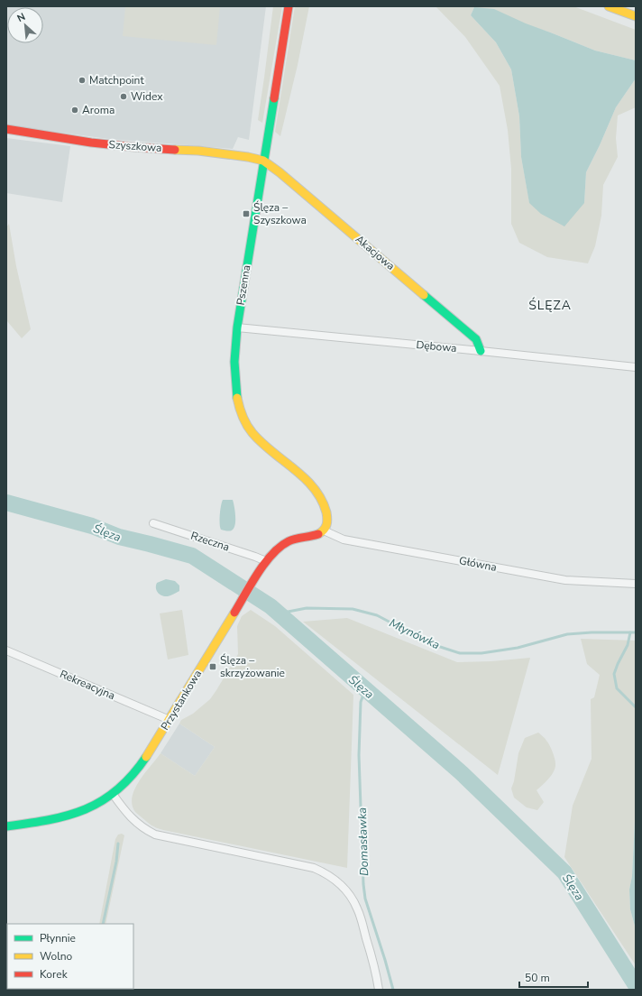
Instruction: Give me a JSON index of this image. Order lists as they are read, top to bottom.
{
  "streets": {
    "main road": [
      "Szyszkowa",
      "Akacjowa",
      "Pszenna",
      "Przystankowa"
    ],
    "street": [
      "Dębowa",
      "Rzeczna",
      "Główna",
      "Rekreacyjna"
    ]
  },
  "crossings": [
    ["Szyszkowa", "Akacjowa"],
    ["Szyszkowa", "Pszenna"],
    ["Akacjowa", "Pszenna"],
    ["Akacjowa", "Dębowa"],
    ["Pszenna", "Dębowa"],
    ["Pszenna", "Główna"],
    ["Pszenna", "Przystankowa"],
    ["Rzeczna", "Przystankowa"],
    ["Główna", "Przystankowa"],
    ["Rekreacyjna", "Przystankowa"]
  ],
  "districts": ["ŚLĘZA"],
  "water": ["Ślęza", "Młynówka", "Domasławka"],
  "places": {
    "other": ["Matchpoint", "Widex", "Aroma"],
    "transit": ["Ślęza – Szyszkowa", "Ślęza – skrzyżowanie"]
  },
  "legend": ["Płynnie", "Wolno", "Korek"],
  "scale_bar": "50 m",
  "north": "top left"
}
